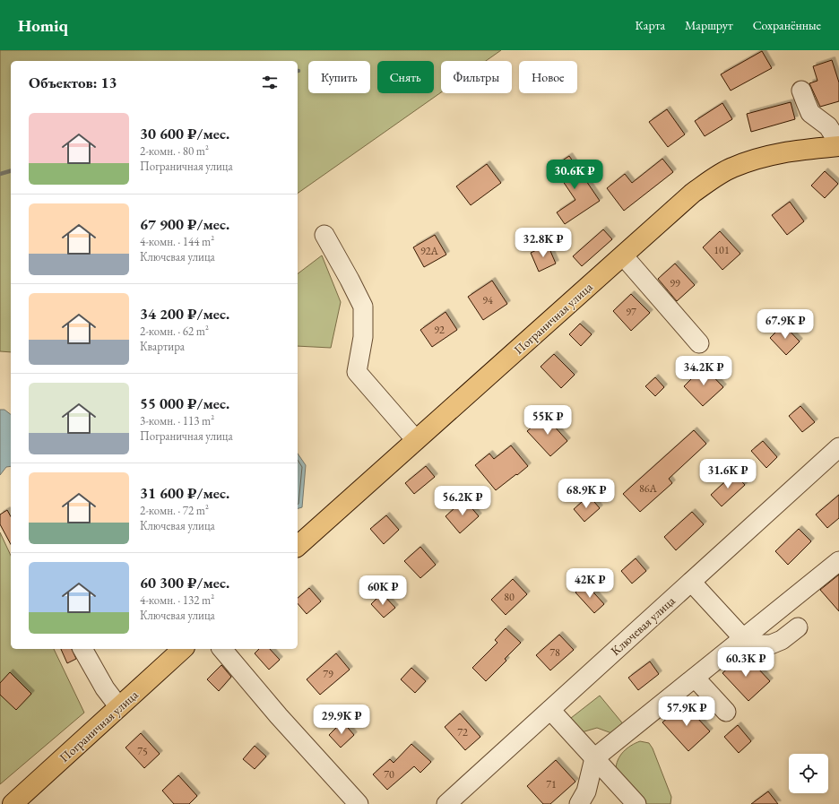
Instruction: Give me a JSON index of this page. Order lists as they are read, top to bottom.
{
  "streets": {
    "main road": ["Пограничная улица"],
    "street": ["Ключевая улица"]
  },
  "house_numbers": [
    "101",
    "92А",
    "99",
    "94",
    "97",
    "92",
    "86А",
    "80",
    "78",
    "79",
    "72",
    "75",
    "70",
    "71"
  ],
  "page": {
    "header": "Homiq",
    "nav": ["Карта", "Маршрут", "Сохранённые"],
    "chip": [
      "Купить",
      "Снять",
      "Фильтры",
      "Новое"
    ],
    "heading": "Объектов: 13",
    "list": [
      {
        "name": "30 600 ₽/мес.",
        "note": "2-комн. · 80 m² · Пограничная улица"
      },
      {
        "name": "67 900 ₽/мес.",
        "note": "4-комн. · 144 m² · Ключевая улица"
      },
      {
        "name": "34 200 ₽/мес.",
        "note": "2-комн. · 62 m² · Квартира"
      },
      {
        "name": "55 000 ₽/мес.",
        "note": "3-комн. · 113 m² · Пограничная улица"
      },
      {
        "name": "31 600 ₽/мес.",
        "note": "2-комн. · 72 m² · Ключевая улица"
      },
      {
        "name": "60 300 ₽/мес.",
        "note": "4-комн. · 132 m² · Ключевая улица"
      }
    ],
    "price": [
      "30.6K ₽",
      "32.8K ₽",
      "67.9K ₽",
      "34.2K ₽",
      "55K ₽",
      "31.6K ₽",
      "68.9K ₽",
      "56.2K ₽",
      "42K ₽",
      "60K ₽",
      "60.3K ₽",
      "57.9K ₽",
      "29.9K ₽"
    ]
  }
}
